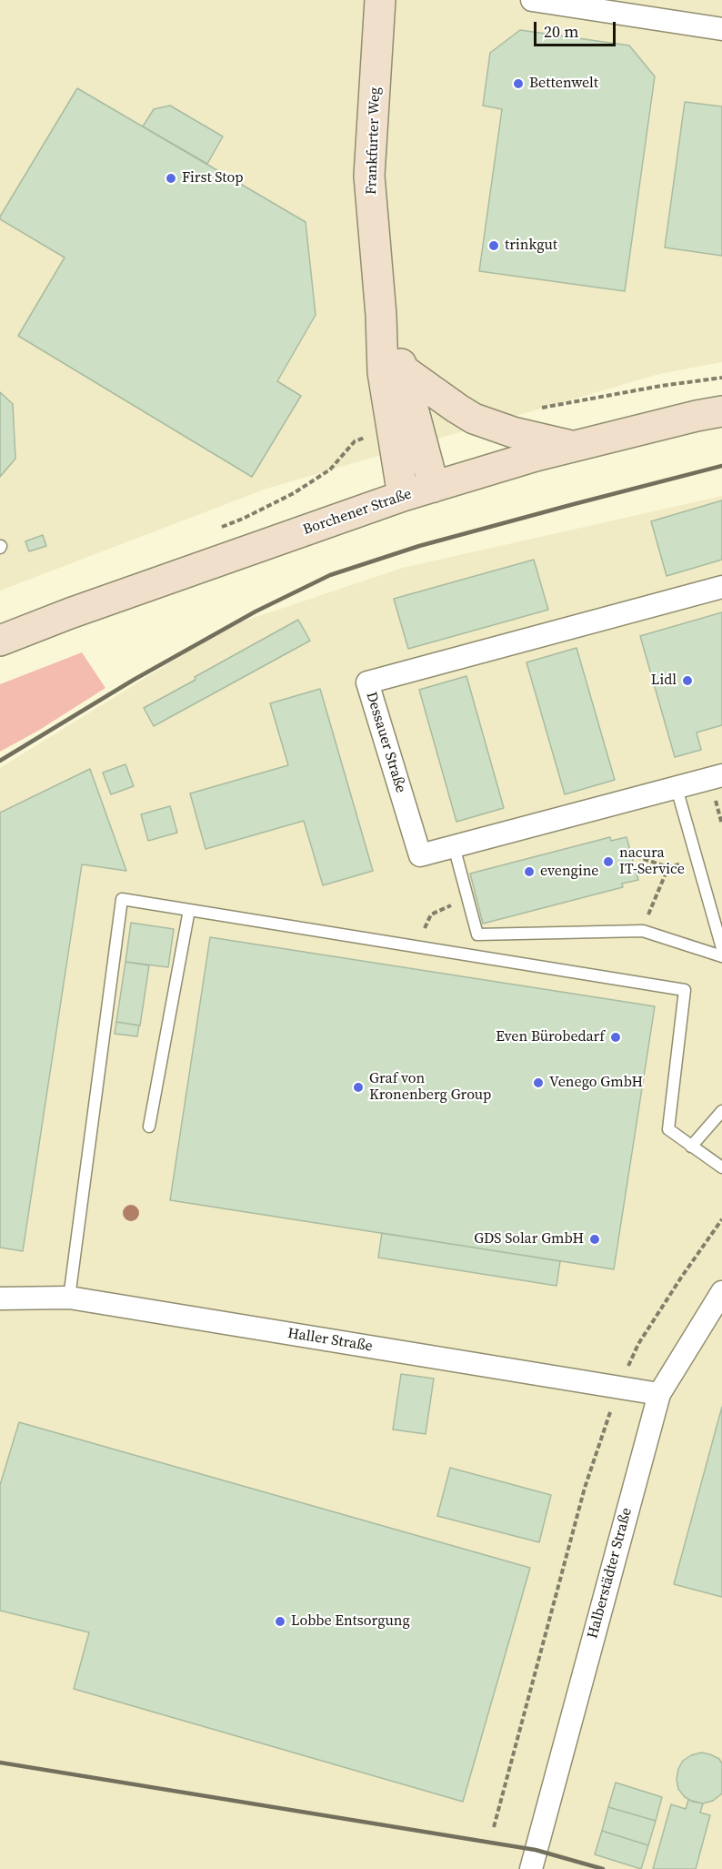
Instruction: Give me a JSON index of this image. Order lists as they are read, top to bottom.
{
  "streets": {
    "main road": ["Frankfurter Weg", "Borchener Straße"],
    "street": ["Dessauer Straße", "Haller Straße", "Halberstädter Straße"]
  },
  "crossings": [
    ["Frankfurter Weg", "Borchener Straße"],
    ["Haller Straße", "Halberstädter Straße"]
  ],
  "places": [
    "Bettenwelt",
    "First Stop",
    "trinkgut",
    "Lidl",
    "nacura IT-Service",
    "evengine",
    "Even Bürobedarf",
    "Venego GmbH",
    "Graf von Kronenberg Group",
    "GDS Solar GmbH",
    "Lobbe Entsorgung"
  ],
  "scale_bar": "20 m"
}
